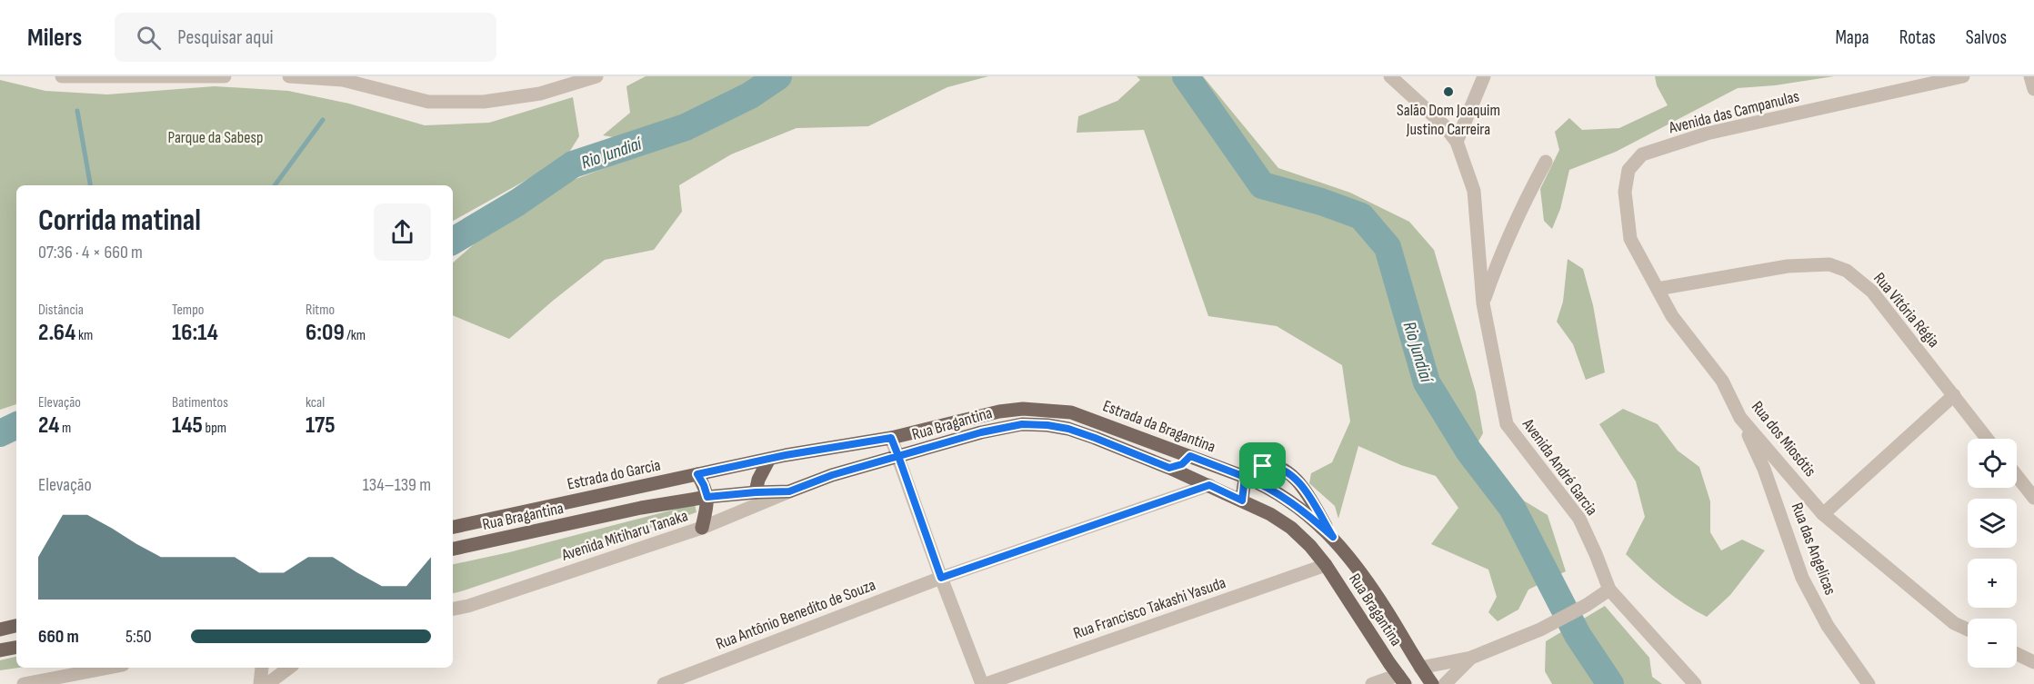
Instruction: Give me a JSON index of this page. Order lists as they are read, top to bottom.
{
  "streets": {
    "main road": ["Rua Bragantina", "Estrada da Bragantina", "Estrada do Garcia"],
    "street": [
      "Avenida das Campanulas",
      "Rua Vitória Régia",
      "Rua dos Miosótis",
      "Avenida André Garcia",
      "Avenida Mitiharu Tanaka",
      "Rua das Angelicas",
      "Rua Francisco Takashi Yasuda",
      "Rua Antônio Benedito de Souza"
    ]
  },
  "crossings": [
    ["Avenida das Campanulas", "Rua dos Miosótis"],
    ["Rua Vitória Régia", "Rua dos Miosótis"],
    ["Rua Bragantina", "Avenida Mitiharu Tanaka"],
    ["Rua Bragantina", "Rua Francisco Takashi Yasuda"],
    ["Rua Bragantina", "Rua Antônio Benedito de Souza"],
    ["Estrada da Bragantina", "Estrada do Garcia"],
    ["Rua dos Miosótis", "Rua das Angelicas"]
  ],
  "water": ["Rio Jundiaí"],
  "parks": ["Parque da Sabesp"],
  "places": ["Salão Dom Joaquim Justino Carreira"],
  "page": {
    "header": "Milers",
    "search": "Pesquisar aqui",
    "nav": ["Mapa", "Rotas", "Salvos"],
    "heading": ["Corrida matinal", "07:36 · 4 × 660 m"],
    "stats": [
      ["Distância", "2.64 km"],
      ["Tempo", "16:14"],
      ["Ritmo", "6:09 /km"],
      ["Elevação", "24 m"],
      ["Batimentos", "145 bpm"],
      ["kcal", "175"]
    ],
    "map_buttons": ["+", "−"],
    "chart": ["Elevação", "134–139 m"],
    "list": [
      {
        "name": "660 m",
        "note": "5:50"
      }
    ]
  }
}
